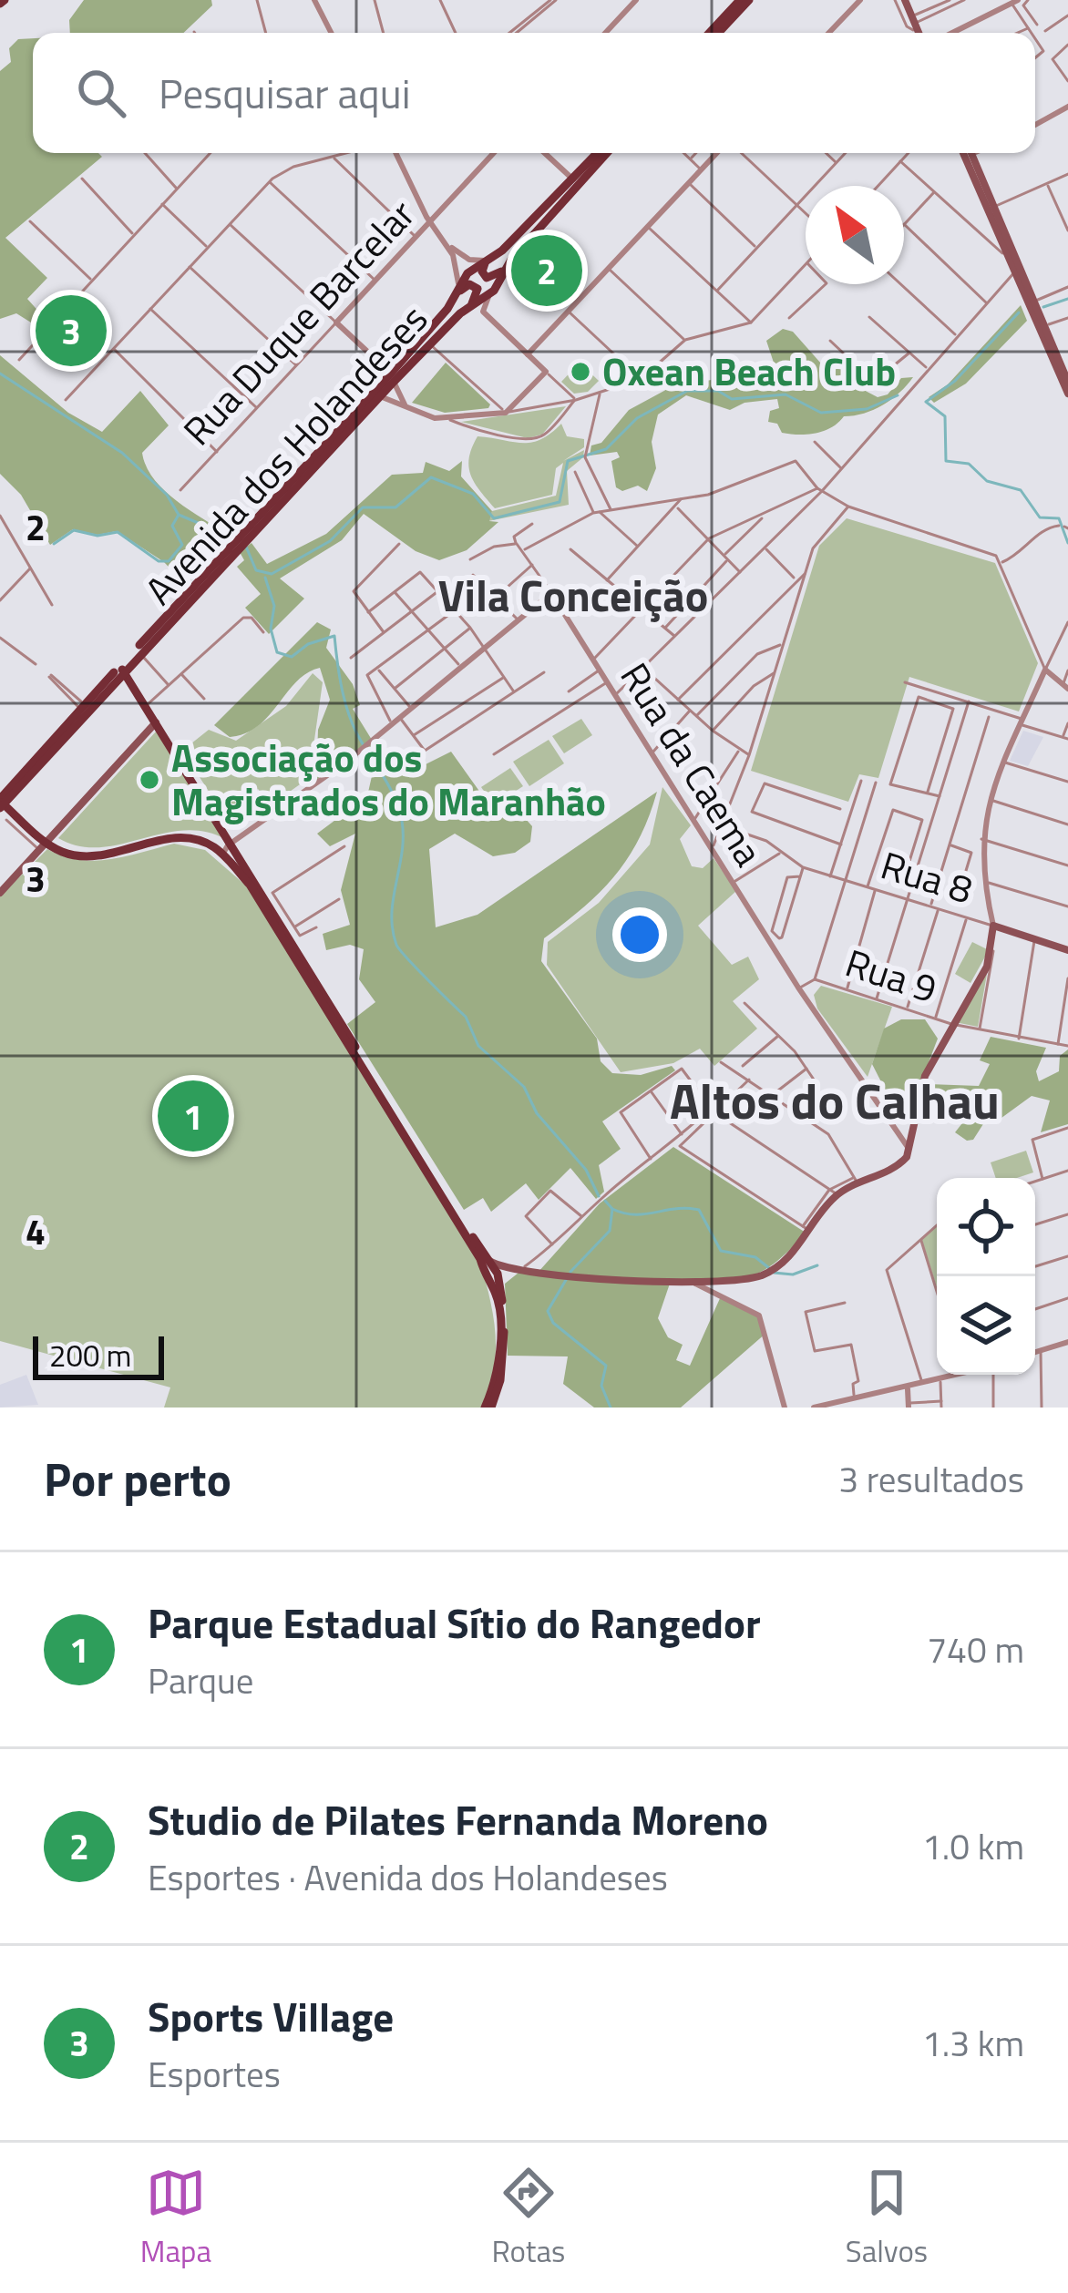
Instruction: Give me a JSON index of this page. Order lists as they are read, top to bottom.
{
  "streets": {
    "main road": ["Avenida dos Holandeses"],
    "street": [
      "Rua Duque Barcelar",
      "Rua da Caema",
      "Rua 8",
      "Rua 9"
    ]
  },
  "districts": ["Vila Conceição", "Altos do Calhau"],
  "places": ["Oxean Beach Club", "Associação dos Magistrados do Maranhão"],
  "scale_bar": "200 m",
  "north": "top left",
  "page": {
    "search": "Pesquisar aqui",
    "pins": ["2", "3", "1"],
    "scale": "200 m",
    "heading": ["Por perto", "3 resultados"],
    "list": [
      {
        "mark": "1",
        "name": "Parque Estadual Sítio do Rangedor",
        "note": "Parque",
        "value": "740 m"
      },
      {
        "mark": "2",
        "name": "Studio de Pilates Fernanda Moreno",
        "note": "Esportes · Avenida dos Holandeses",
        "value": "1.0 km"
      },
      {
        "mark": "3",
        "name": "Sports Village",
        "note": "Esportes",
        "value": "1.3 km"
      }
    ],
    "nav": ["Mapa", "Rotas", "Salvos"]
  },
  "grid": {
    "rows": ["2", "3", "4"]
  }
}
